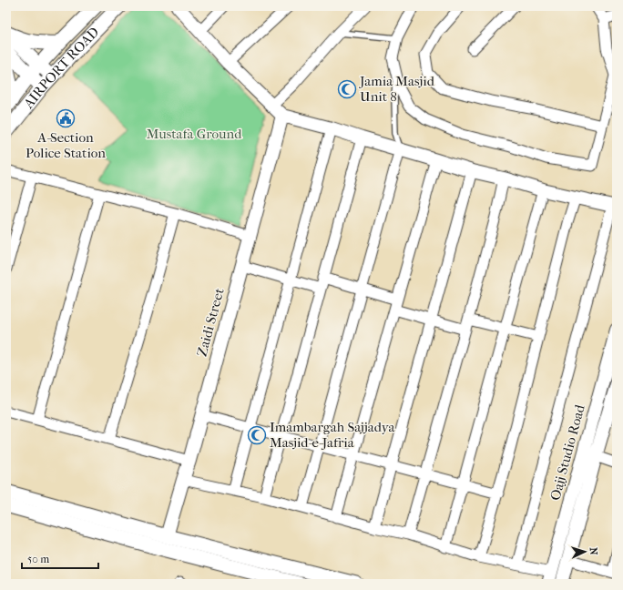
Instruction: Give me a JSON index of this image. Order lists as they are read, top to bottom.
{
  "streets": {
    "main road": ["AIRPORT ROAD"],
    "street": ["Zaidi Street", "Oajj Studio Road"]
  },
  "parks": ["Mustafa Ground"],
  "places": {
    "mosque": ["Jamia Masjid Unit 8", "Imambargah Sajjadya Masjid-e-Jafria"],
    "public building": ["A-Section Police Station"]
  },
  "scale_bar": "50 m",
  "north": "right"
}
